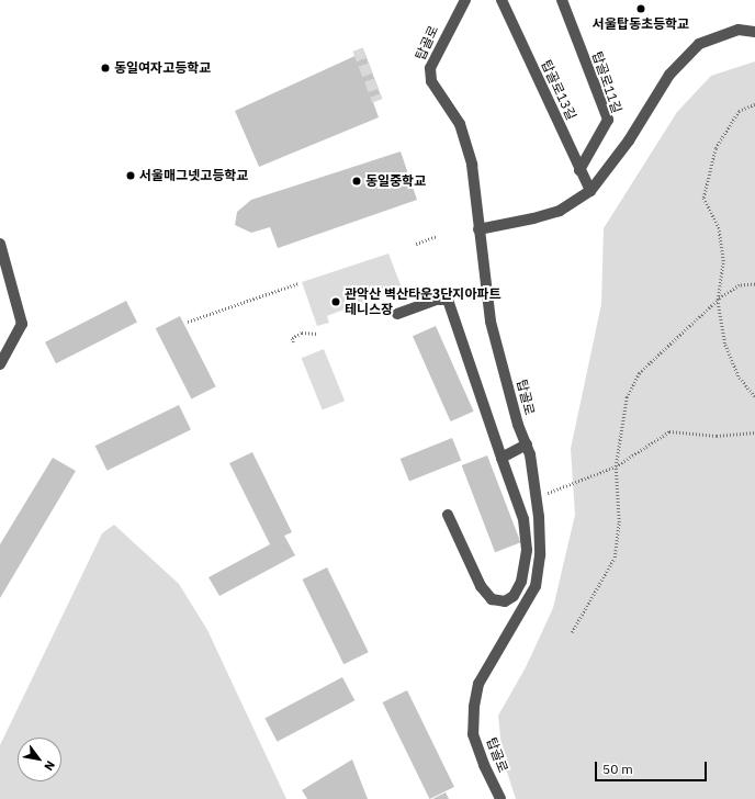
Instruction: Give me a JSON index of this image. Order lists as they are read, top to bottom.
{
  "streets": {
    "street": ["탑골로", "탑골로11길", "탑골로13길"]
  },
  "crossings": [
    ["탑골로11길", "탑골로13길"]
  ],
  "places": [
    "서울탑동초등학교",
    "동일여자고등학교",
    "서울매그넷고등학교",
    "동일중학교",
    "관악산 벽산타운3단지아파트 테니스장"
  ],
  "scale_bar": "50 m",
  "north": "bottom right"
}
